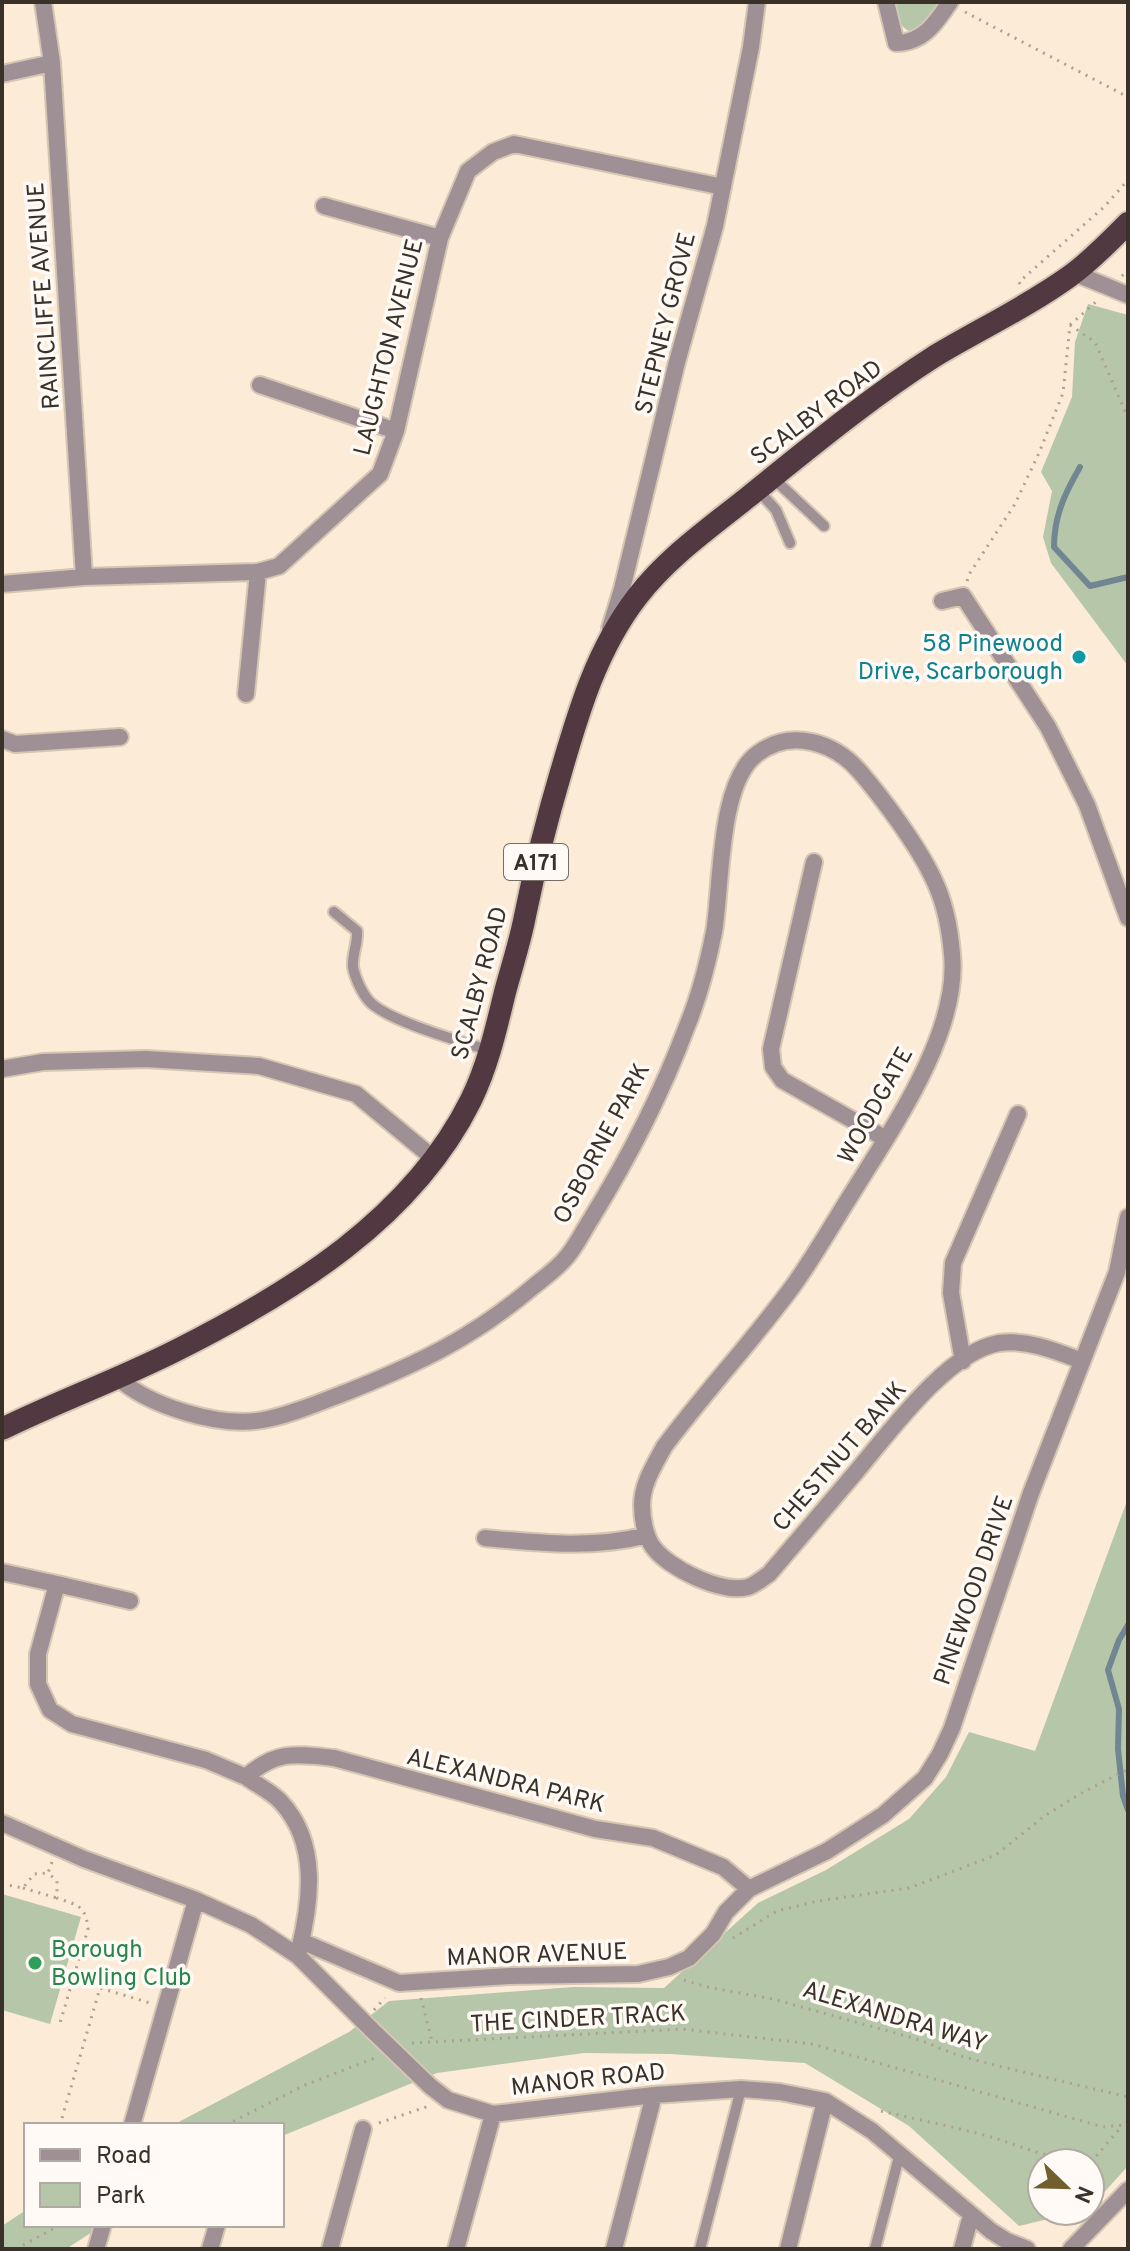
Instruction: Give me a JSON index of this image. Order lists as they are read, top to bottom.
{
  "streets": {
    "highway": ["SCALBY ROAD", "A171"],
    "street": [
      "RAINCLIFFE AVENUE",
      "STEPNEY GROVE",
      "LAUGHTON AVENUE",
      "WOODGATE",
      "OSBORNE PARK",
      "CHESTNUT BANK",
      "PINEWOOD DRIVE",
      "ALEXANDRA PARK",
      "MANOR AVENUE",
      "MANOR ROAD"
    ],
    "path": ["ALEXANDRA WAY", "THE CINDER TRACK"]
  },
  "crossings": [
    ["RAINCLIFFE AVENUE", "LAUGHTON AVENUE"],
    ["STEPNEY GROVE", "LAUGHTON AVENUE"],
    ["STEPNEY GROVE", "SCALBY ROAD"],
    ["SCALBY ROAD", "OSBORNE PARK"],
    ["WOODGATE", "OSBORNE PARK"],
    ["WOODGATE", "CHESTNUT BANK"],
    ["CHESTNUT BANK", "PINEWOOD DRIVE"],
    ["PINEWOOD DRIVE", "ALEXANDRA PARK"],
    ["PINEWOOD DRIVE", "MANOR AVENUE"],
    ["ALEXANDRA PARK", "MANOR AVENUE"],
    ["MANOR AVENUE", "ALEXANDRA WAY"],
    ["MANOR AVENUE", "MANOR ROAD"]
  ],
  "places": ["58 Pinewood Drive, Scarborough", "Borough Bowling Club"],
  "legend": ["Road", "Park"],
  "north": "bottom right"
}
